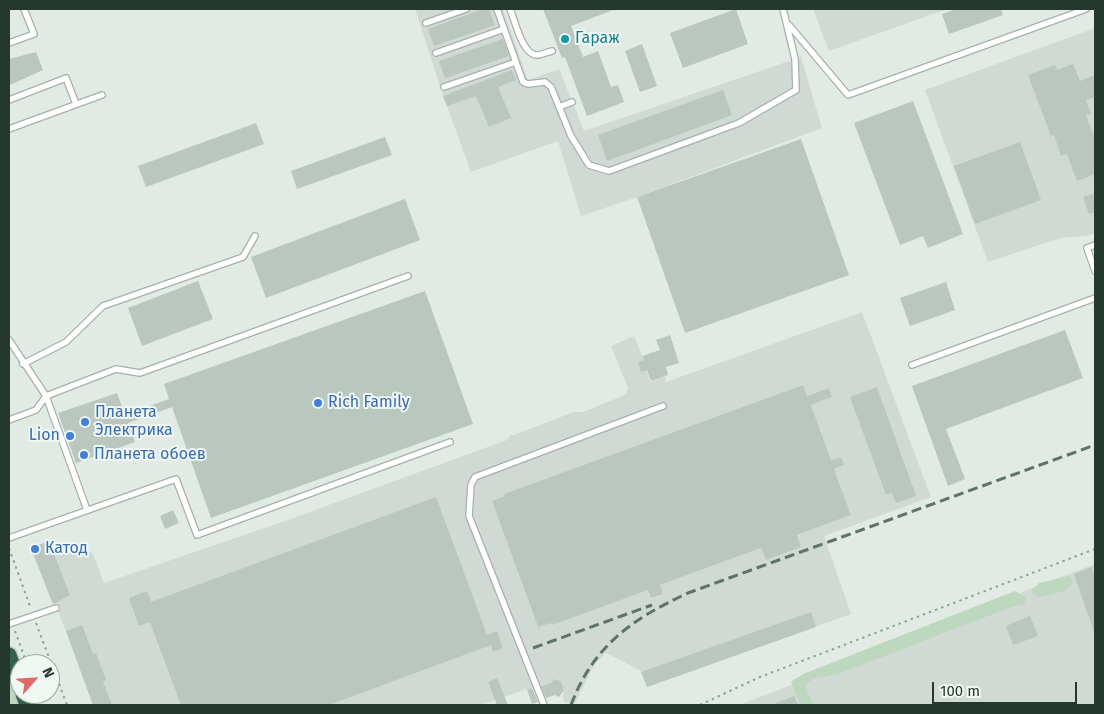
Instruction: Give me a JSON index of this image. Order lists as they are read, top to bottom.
{
  "places": [
    "Гараж",
    "Rich Family",
    "Планета Электрика",
    "Lion",
    "Планета обоев",
    "Катод"
  ],
  "scale_bar": "100 m",
  "north": "top right"
}
